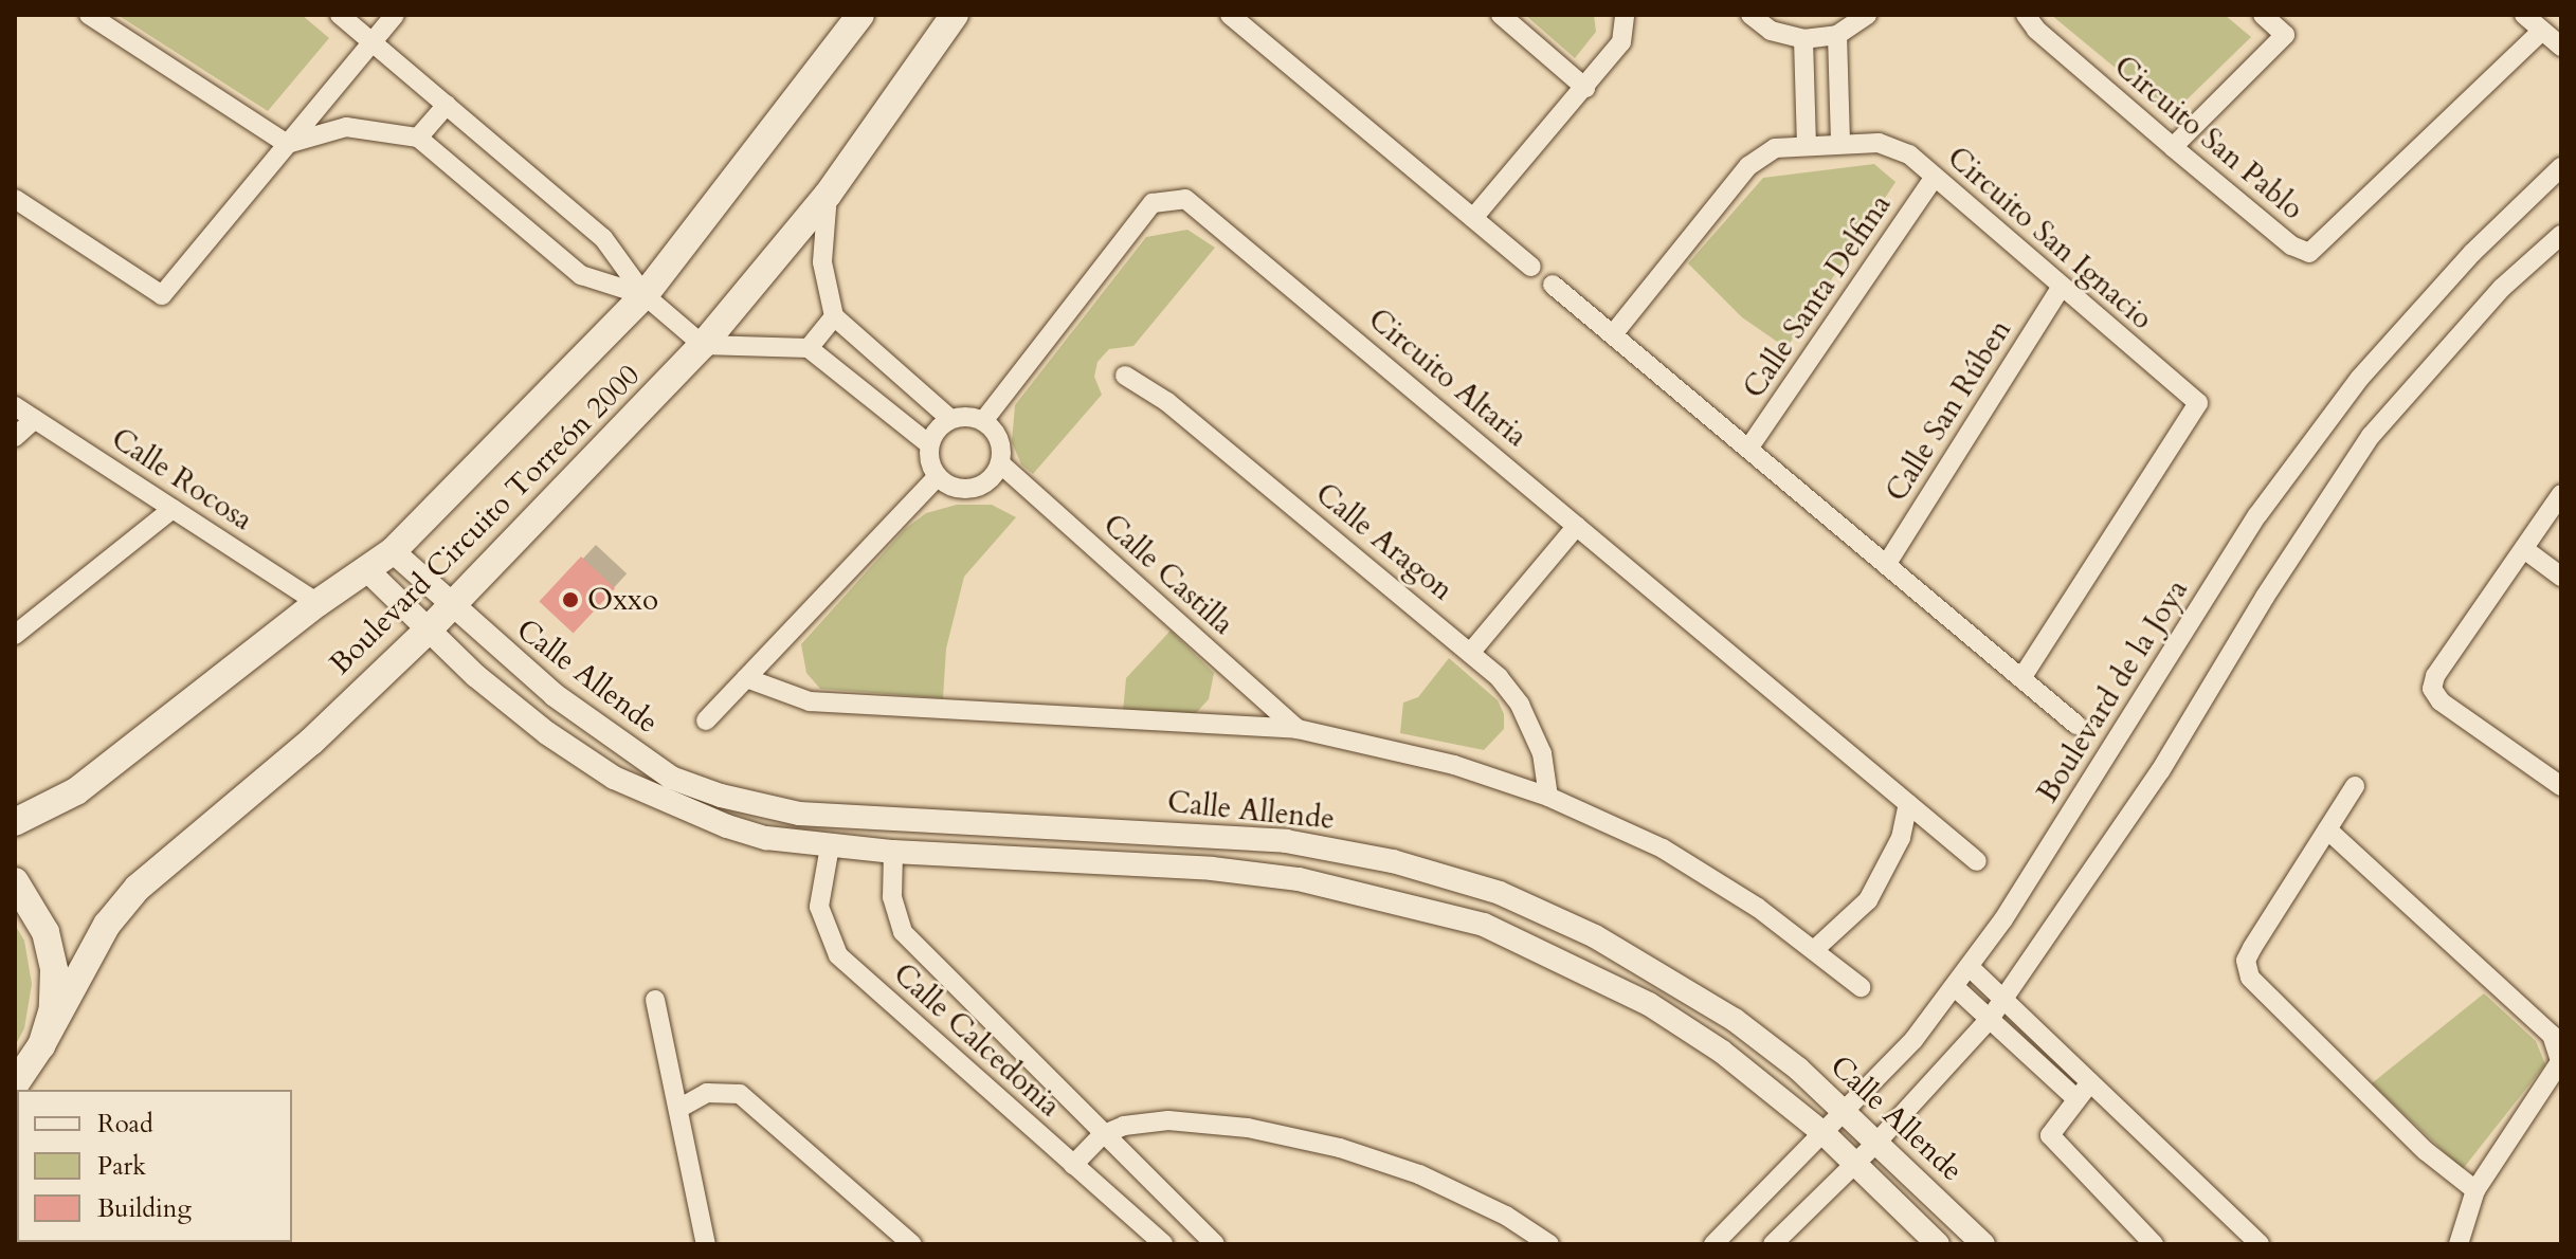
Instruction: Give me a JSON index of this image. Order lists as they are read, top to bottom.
{
  "streets": {
    "main road": ["Boulevard Circuito Torreón 2000"],
    "street": [
      "Circuito San Pablo",
      "Circuito San Ignacio",
      "Calle Santa Delfina",
      "Circuito Altaria",
      "Calle San Rúben",
      "Calle Rocosa",
      "Calle Aragon",
      "Calle Castilla",
      "Calle Allende",
      "Boulevard de la Joya",
      "Calle Calcedonia"
    ]
  },
  "crossings": [
    ["Circuito San Ignacio", "Calle Santa Delfina"],
    ["Circuito San Ignacio", "Calle San Rúben"],
    ["Circuito Altaria", "Calle Castilla"],
    ["Calle Rocosa", "Boulevard Circuito Torreón 2000"],
    ["Boulevard Circuito Torreón 2000", "Calle Allende"],
    ["Calle Allende", "Boulevard de la Joya"],
    ["Calle Allende", "Calle Calcedonia"]
  ],
  "places": ["Oxxo"],
  "legend": ["Road", "Park", "Building"]
}
